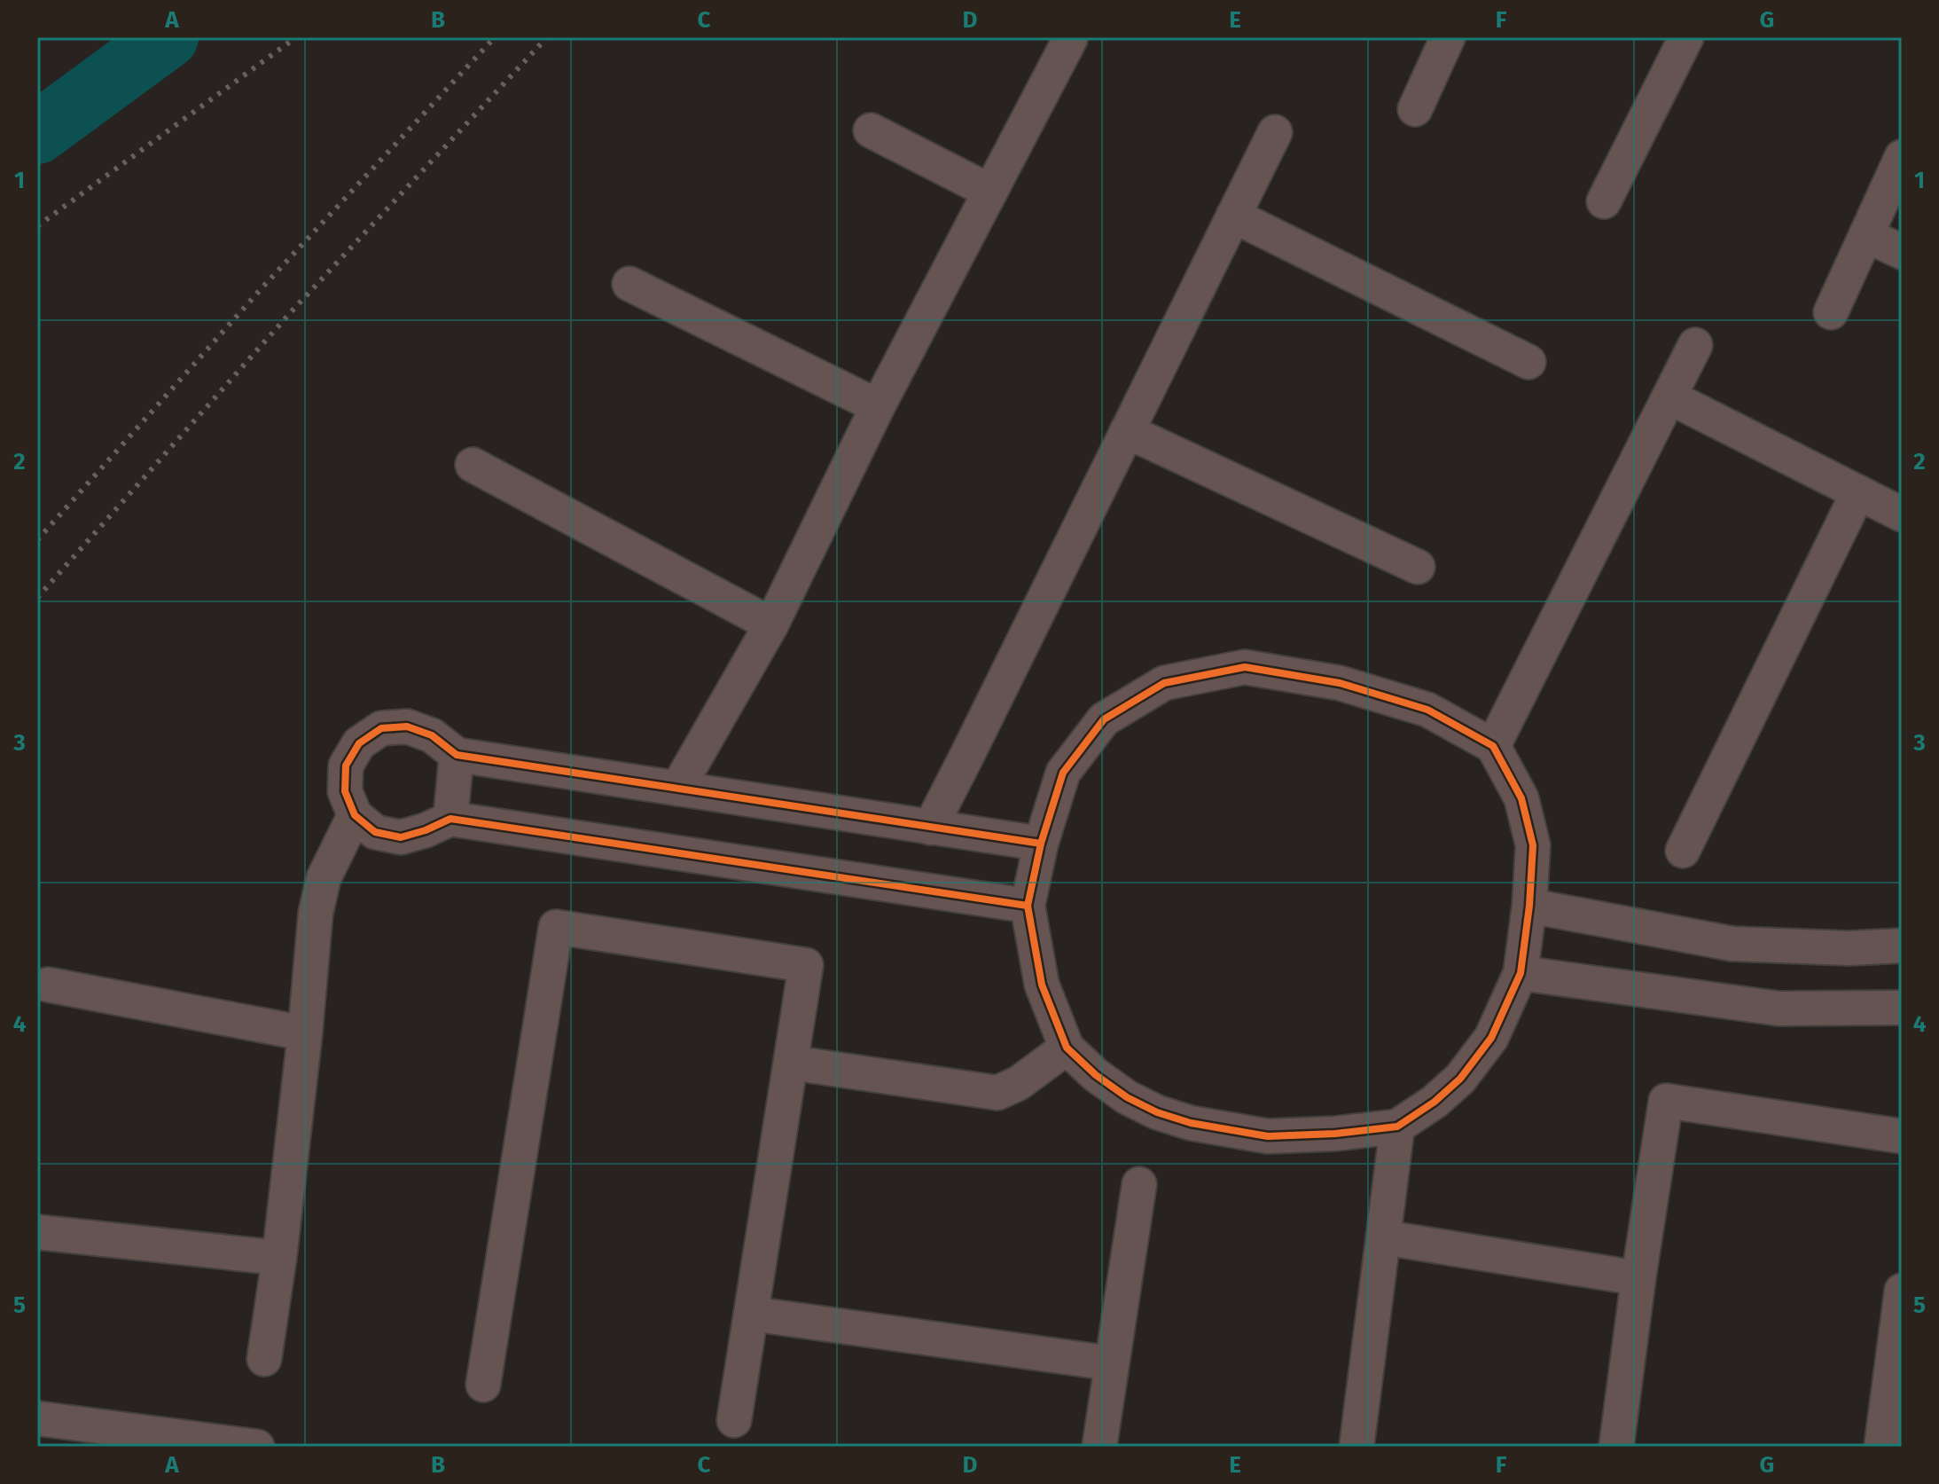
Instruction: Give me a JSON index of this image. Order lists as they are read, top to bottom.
{
  "grid": {
    "columns": [
      "A",
      "B",
      "C",
      "D",
      "E",
      "F",
      "G"
    ],
    "rows": [
      "1",
      "2",
      "3",
      "4",
      "5"
    ]
  }
}
